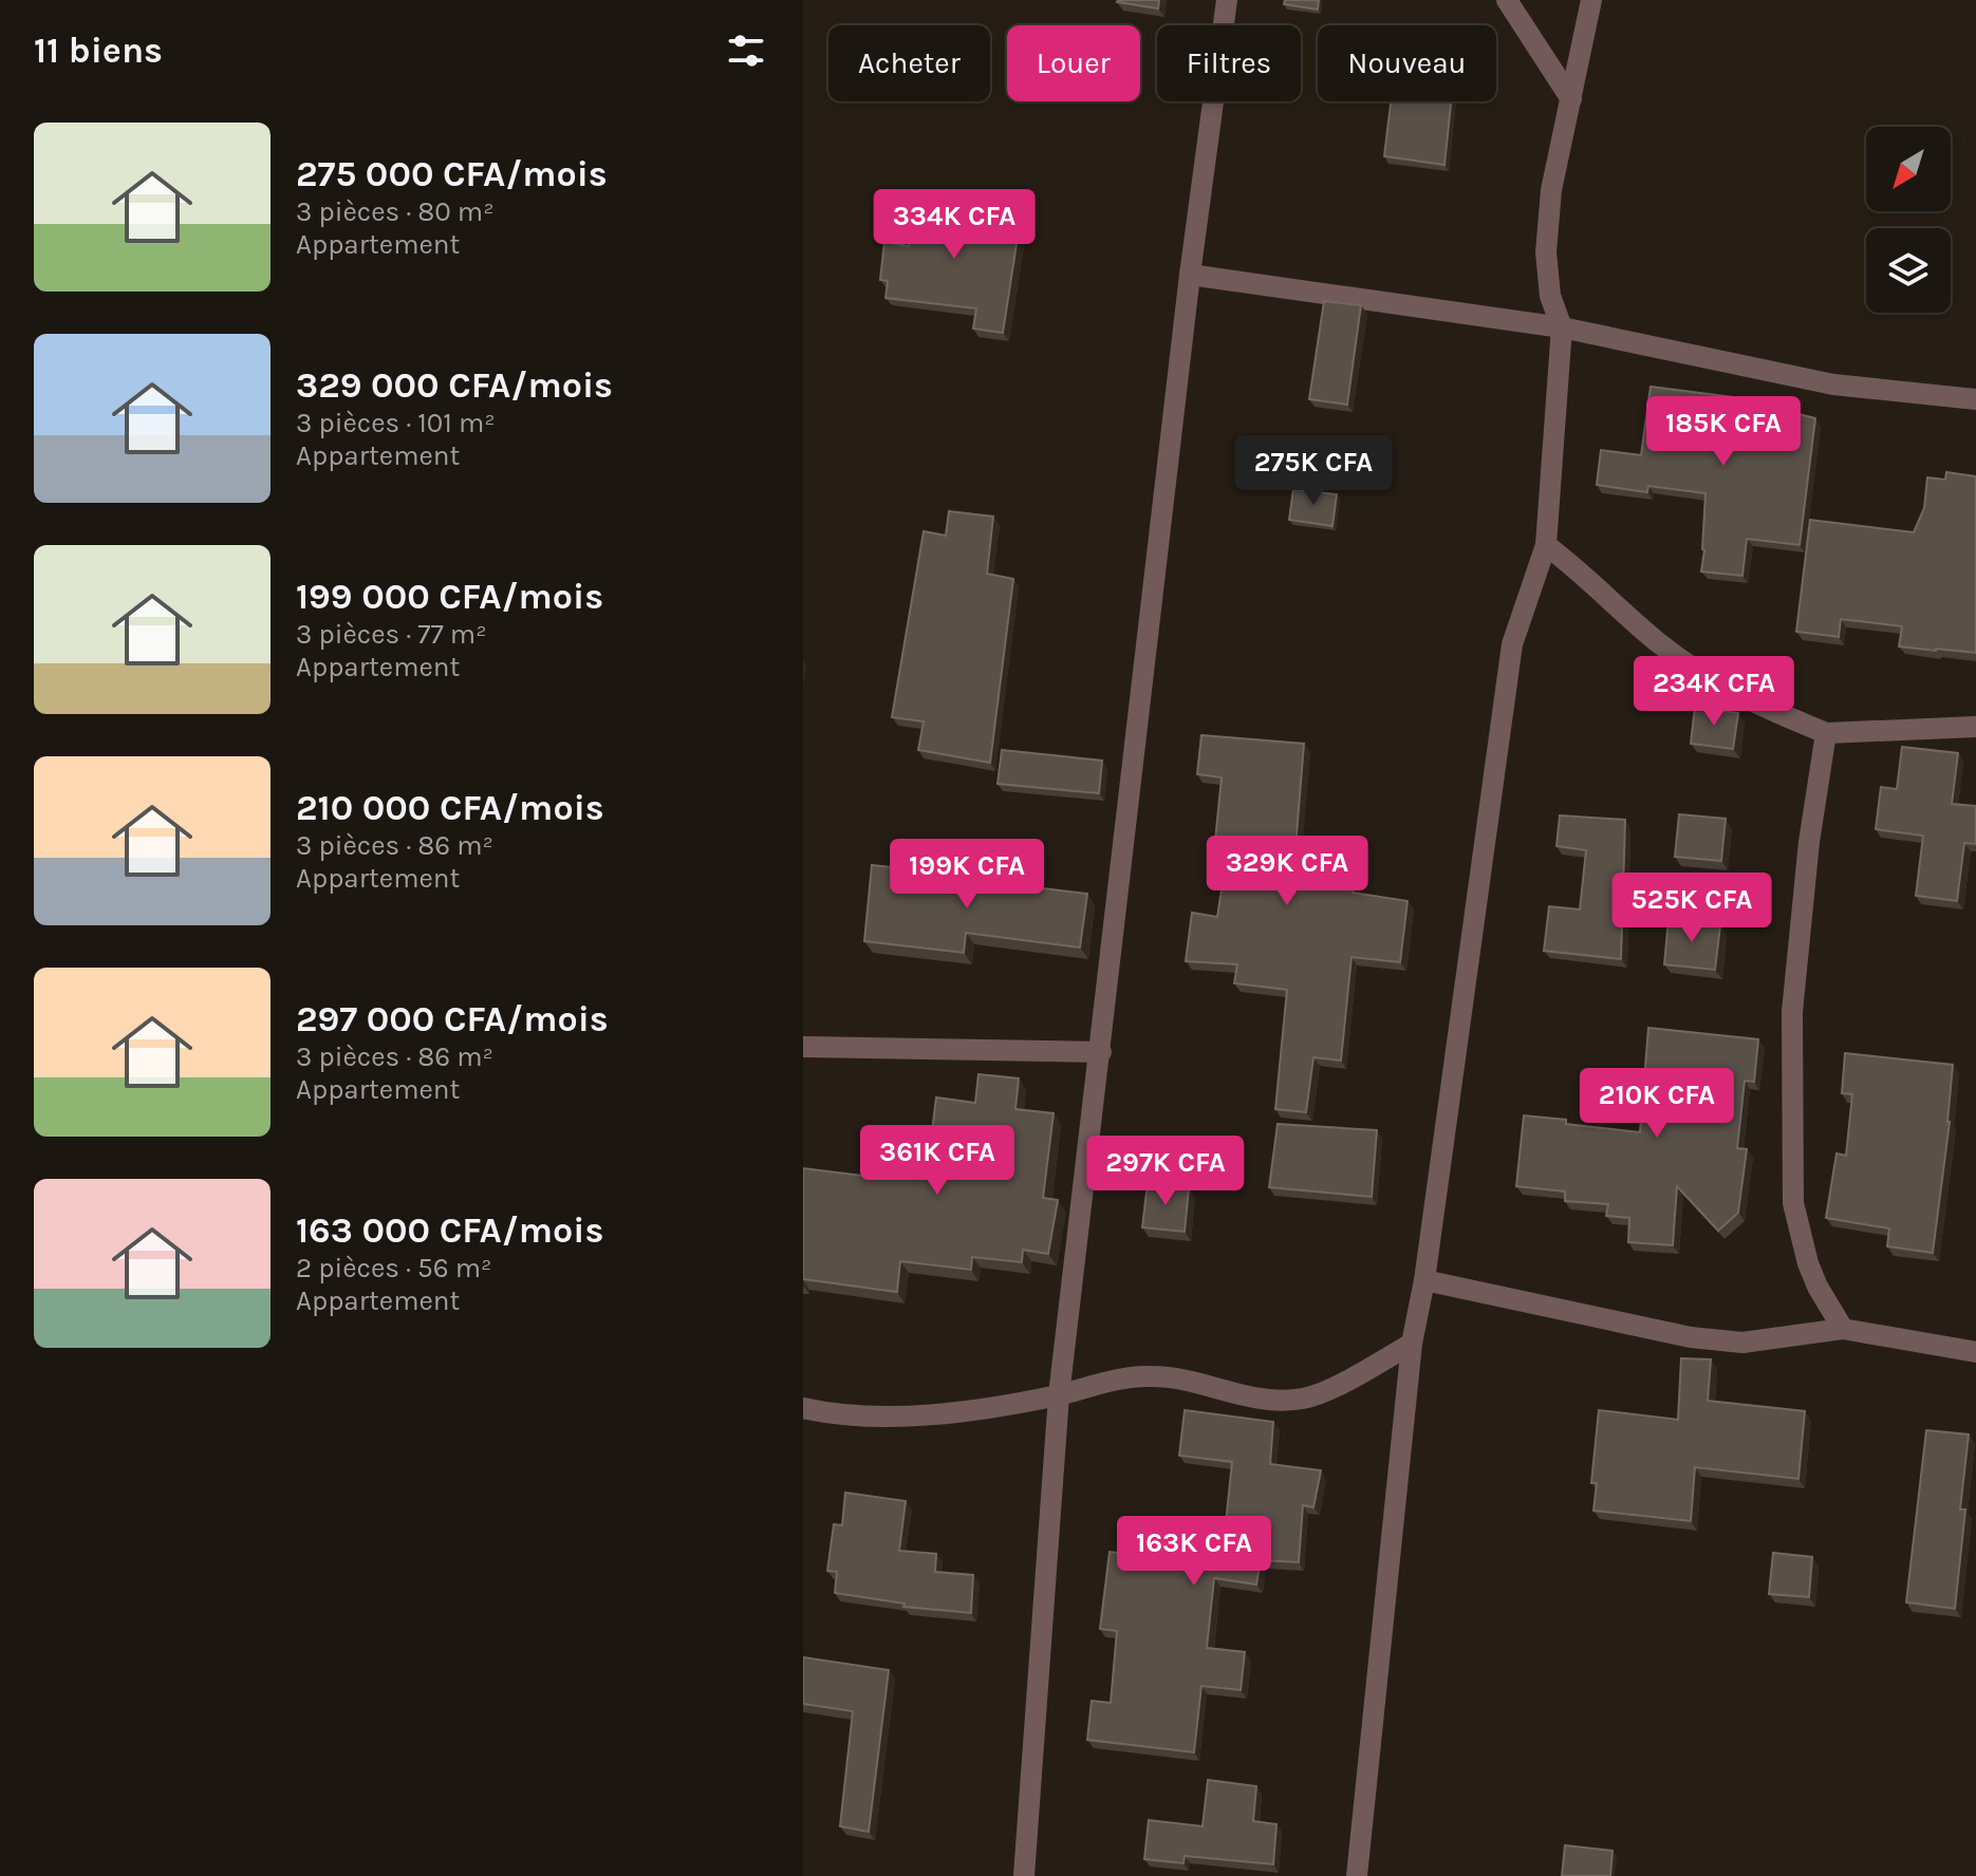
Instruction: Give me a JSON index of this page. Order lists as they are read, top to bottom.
{
  "north": "bottom left",
  "page": {
    "heading": "11 biens",
    "chip": [
      "Acheter",
      "Louer",
      "Filtres",
      "Nouveau"
    ],
    "list": [
      {
        "name": "275 000 CFA/mois",
        "note": "3 pièces · 80 m² · Appartement"
      },
      {
        "name": "329 000 CFA/mois",
        "note": "3 pièces · 101 m² · Appartement"
      },
      {
        "name": "199 000 CFA/mois",
        "note": "3 pièces · 77 m² · Appartement"
      },
      {
        "name": "210 000 CFA/mois",
        "note": "3 pièces · 86 m² · Appartement"
      },
      {
        "name": "297 000 CFA/mois",
        "note": "3 pièces · 86 m² · Appartement"
      },
      {
        "name": "163 000 CFA/mois",
        "note": "2 pièces · 56 m² · Appartement"
      }
    ],
    "price": [
      "334K CFA",
      "185K CFA",
      "275K CFA",
      "234K CFA",
      "329K CFA",
      "199K CFA",
      "525K CFA",
      "210K CFA",
      "361K CFA",
      "297K CFA",
      "163K CFA"
    ]
  }
}
